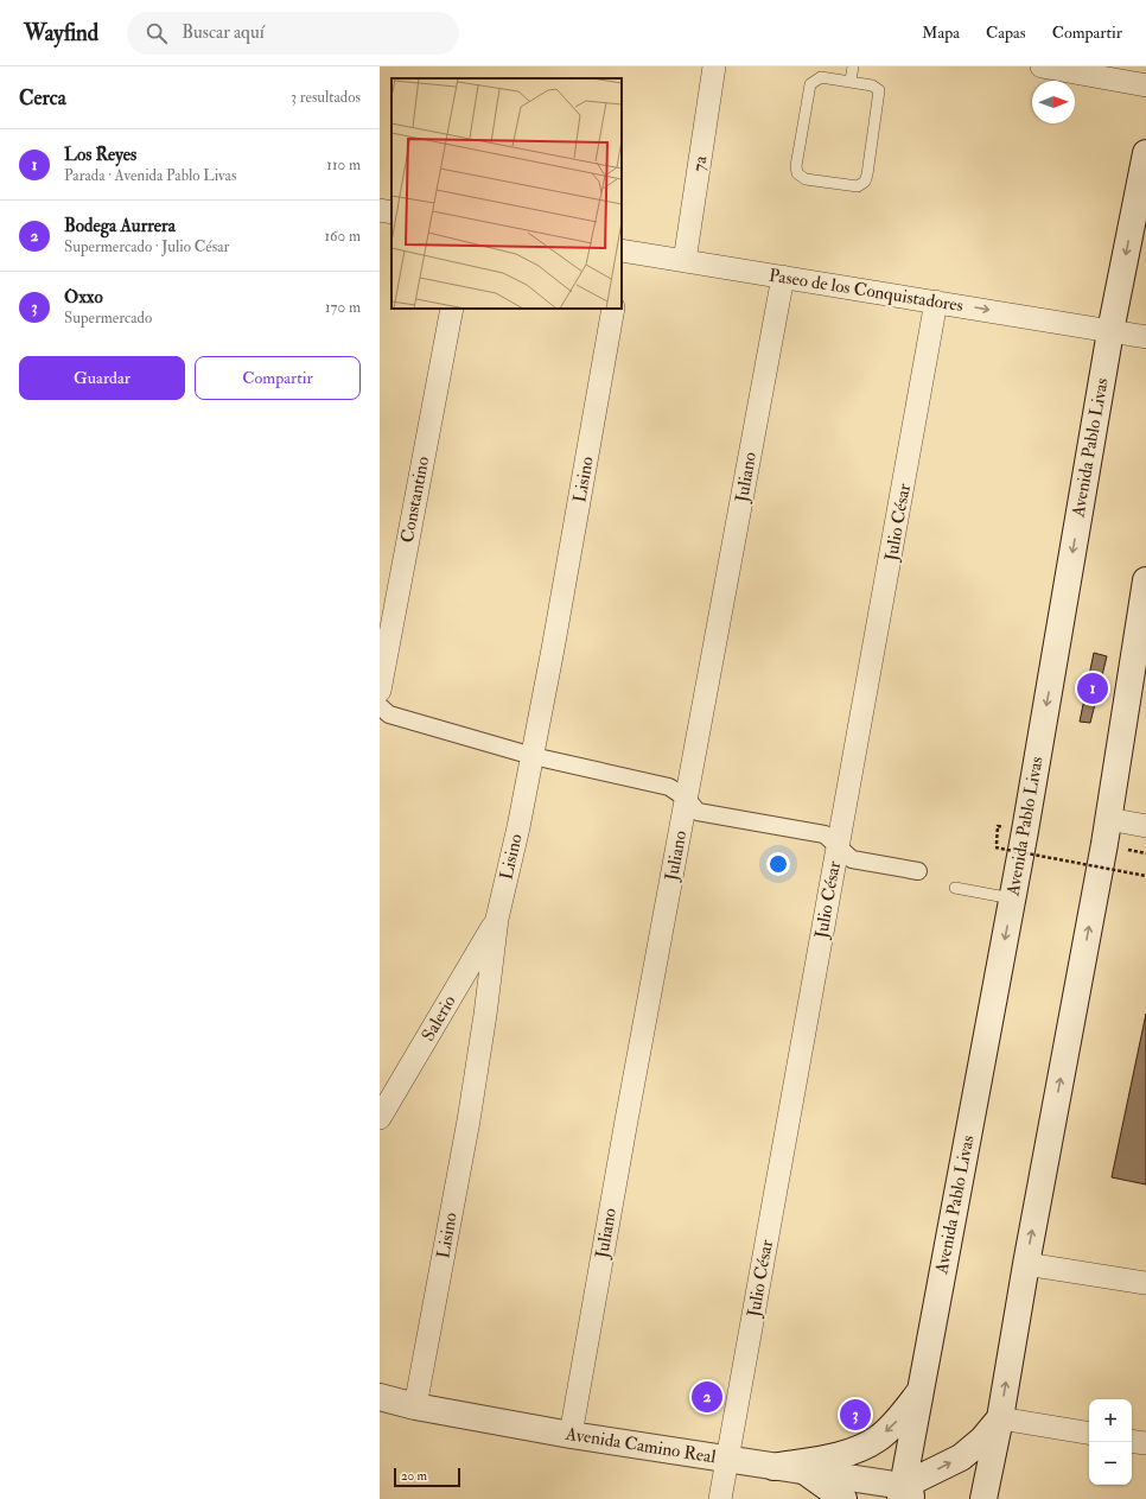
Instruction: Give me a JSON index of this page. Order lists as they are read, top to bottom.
{
  "streets": {
    "main road": ["Avenida Pablo Livas", "Avenida Camino Real"],
    "street": [
      "7a",
      "Paseo de los Conquistadores",
      "Juliano",
      "Lisino",
      "Constantino",
      "Julio César",
      "Salerio"
    ]
  },
  "crossings": [
    ["7a", "Paseo de los Conquistadores"],
    ["Paseo de los Conquistadores", "Avenida Pablo Livas"],
    ["Paseo de los Conquistadores", "Juliano"],
    ["Paseo de los Conquistadores", "Julio César"],
    ["Avenida Pablo Livas", "Avenida Camino Real"],
    ["Juliano", "Avenida Camino Real"],
    ["Lisino", "Salerio"],
    ["Lisino", "Avenida Camino Real"],
    ["Julio César", "Avenida Camino Real"]
  ],
  "scale_bar": "20 m",
  "north": "right",
  "page": {
    "header": "Wayfind",
    "search": "Buscar aquí",
    "nav": ["Mapa", "Capas", "Compartir"],
    "heading": ["Cerca", "3 resultados"],
    "list": [
      {
        "mark": "1",
        "name": "Los Reyes",
        "note": "Parada · Avenida Pablo Livas",
        "value": "110 m"
      },
      {
        "mark": "2",
        "name": "Bodega Aurrera",
        "note": "Supermercado · Julio César",
        "value": "160 m"
      },
      {
        "mark": "3",
        "name": "Oxxo",
        "note": "Supermercado",
        "value": "170 m"
      }
    ],
    "buttons": ["Guardar", "Compartir"],
    "pins": ["1", "2", "3"],
    "map_buttons": ["+", "−"],
    "scale": "20 m"
  }
}
